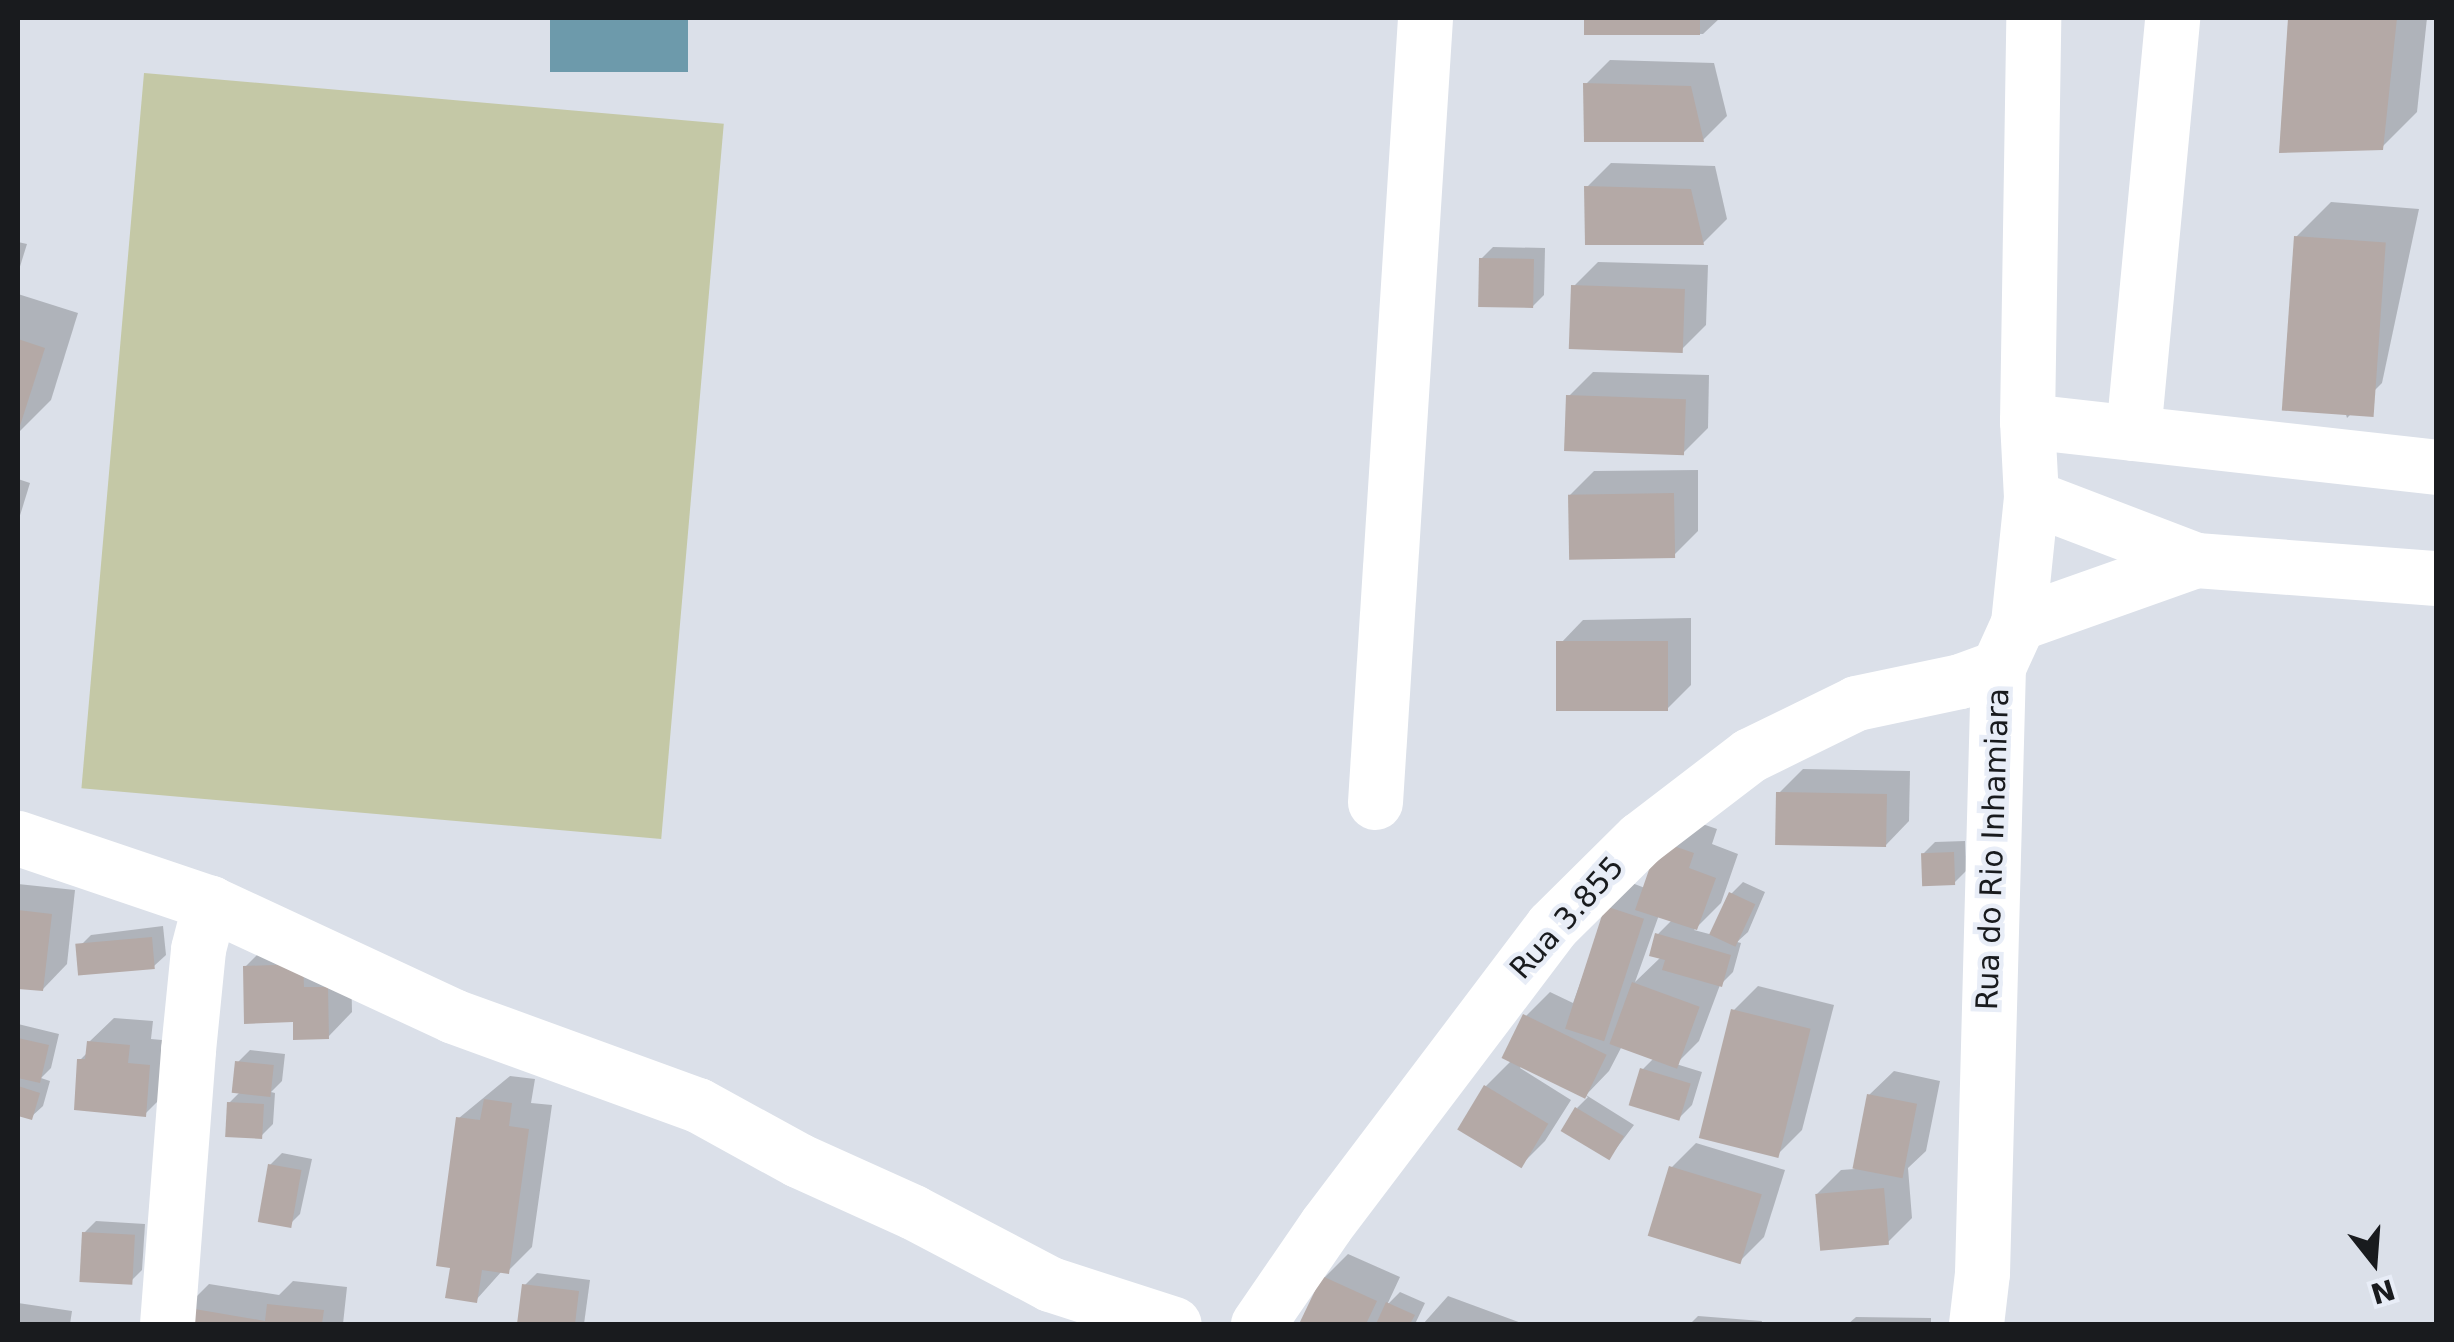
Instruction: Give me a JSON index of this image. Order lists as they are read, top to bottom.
{
  "streets": {
    "street": ["Rua do Rio Inhamiara", "Rua 3.855"]
  },
  "crossings": [
    ["Rua do Rio Inhamiara", "Rua 3.855"]
  ],
  "north": "bottom"
}
